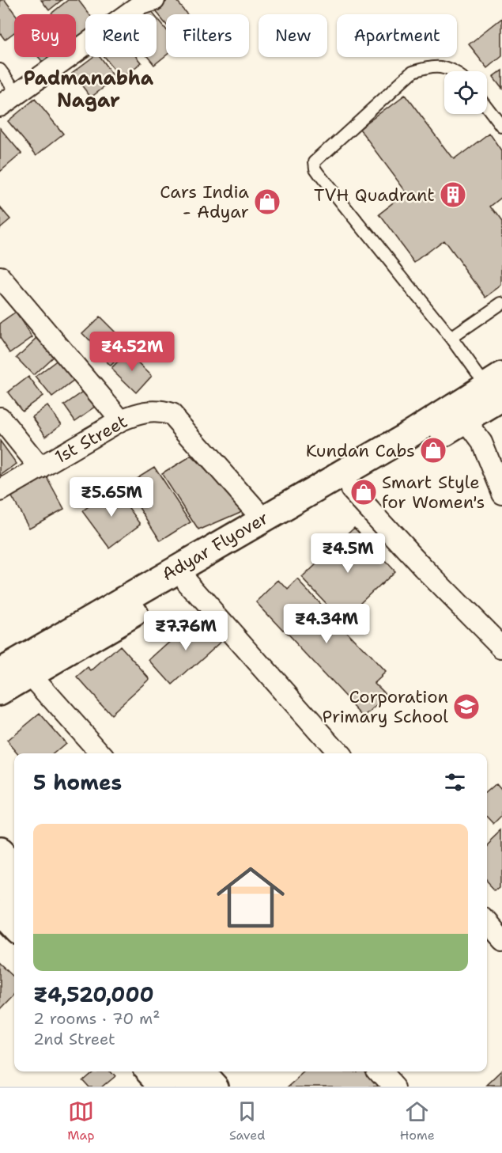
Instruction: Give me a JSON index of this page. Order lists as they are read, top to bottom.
{
  "streets": {
    "main road": ["Adyar Flyover"],
    "street": ["1st Street"]
  },
  "districts": ["Padmanabha Nagar"],
  "places": {
    "building": ["TVH Quadrant"],
    "shop": ["Cars India - Adyar", "Kundan Cabs", "Smart Style for Women's"],
    "school or university": ["Corporation Primary School"]
  },
  "page": {
    "chip": [
      "Buy",
      "Rent",
      "Filters",
      "New",
      "Apartment"
    ],
    "price": [
      "₹4.52M",
      "₹5.65M",
      "₹4.5M",
      "₹4.34M",
      "₹7.76M"
    ],
    "heading": "5 homes",
    "list": [
      {
        "name": "₹4,520,000",
        "note": "2 rooms · 70 m² · 2nd Street"
      }
    ],
    "tabs": ["Map", "Saved", "Home"]
  }
}
